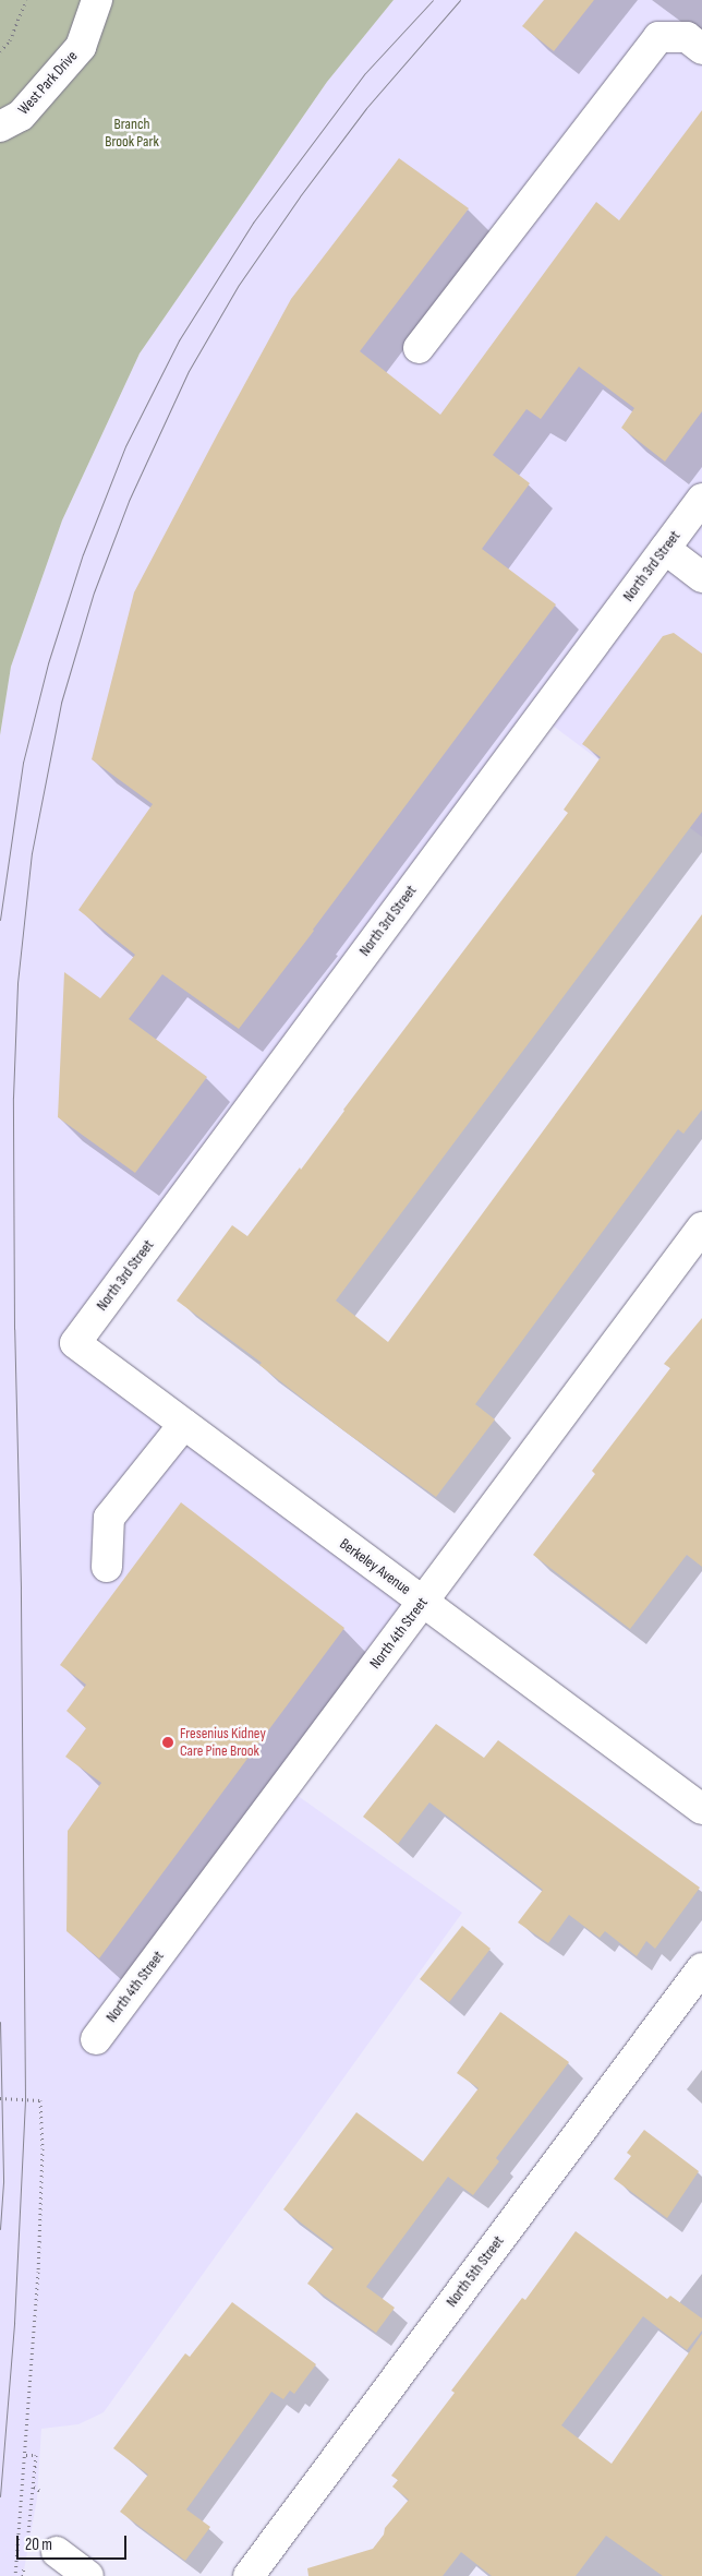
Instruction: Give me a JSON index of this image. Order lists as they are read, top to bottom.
{
  "streets": {
    "street": [
      "West Park Drive",
      "North 3rd Street",
      "Berkeley Avenue",
      "North 4th Street",
      "North 5th Street"
    ]
  },
  "crossings": [
    ["North 3rd Street", "Berkeley Avenue"],
    ["Berkeley Avenue", "North 4th Street"]
  ],
  "parks": ["Branch Brook Park"],
  "places": ["Fresenius Kidney Care Pine Brook"],
  "scale_bar": "20 m"
}
